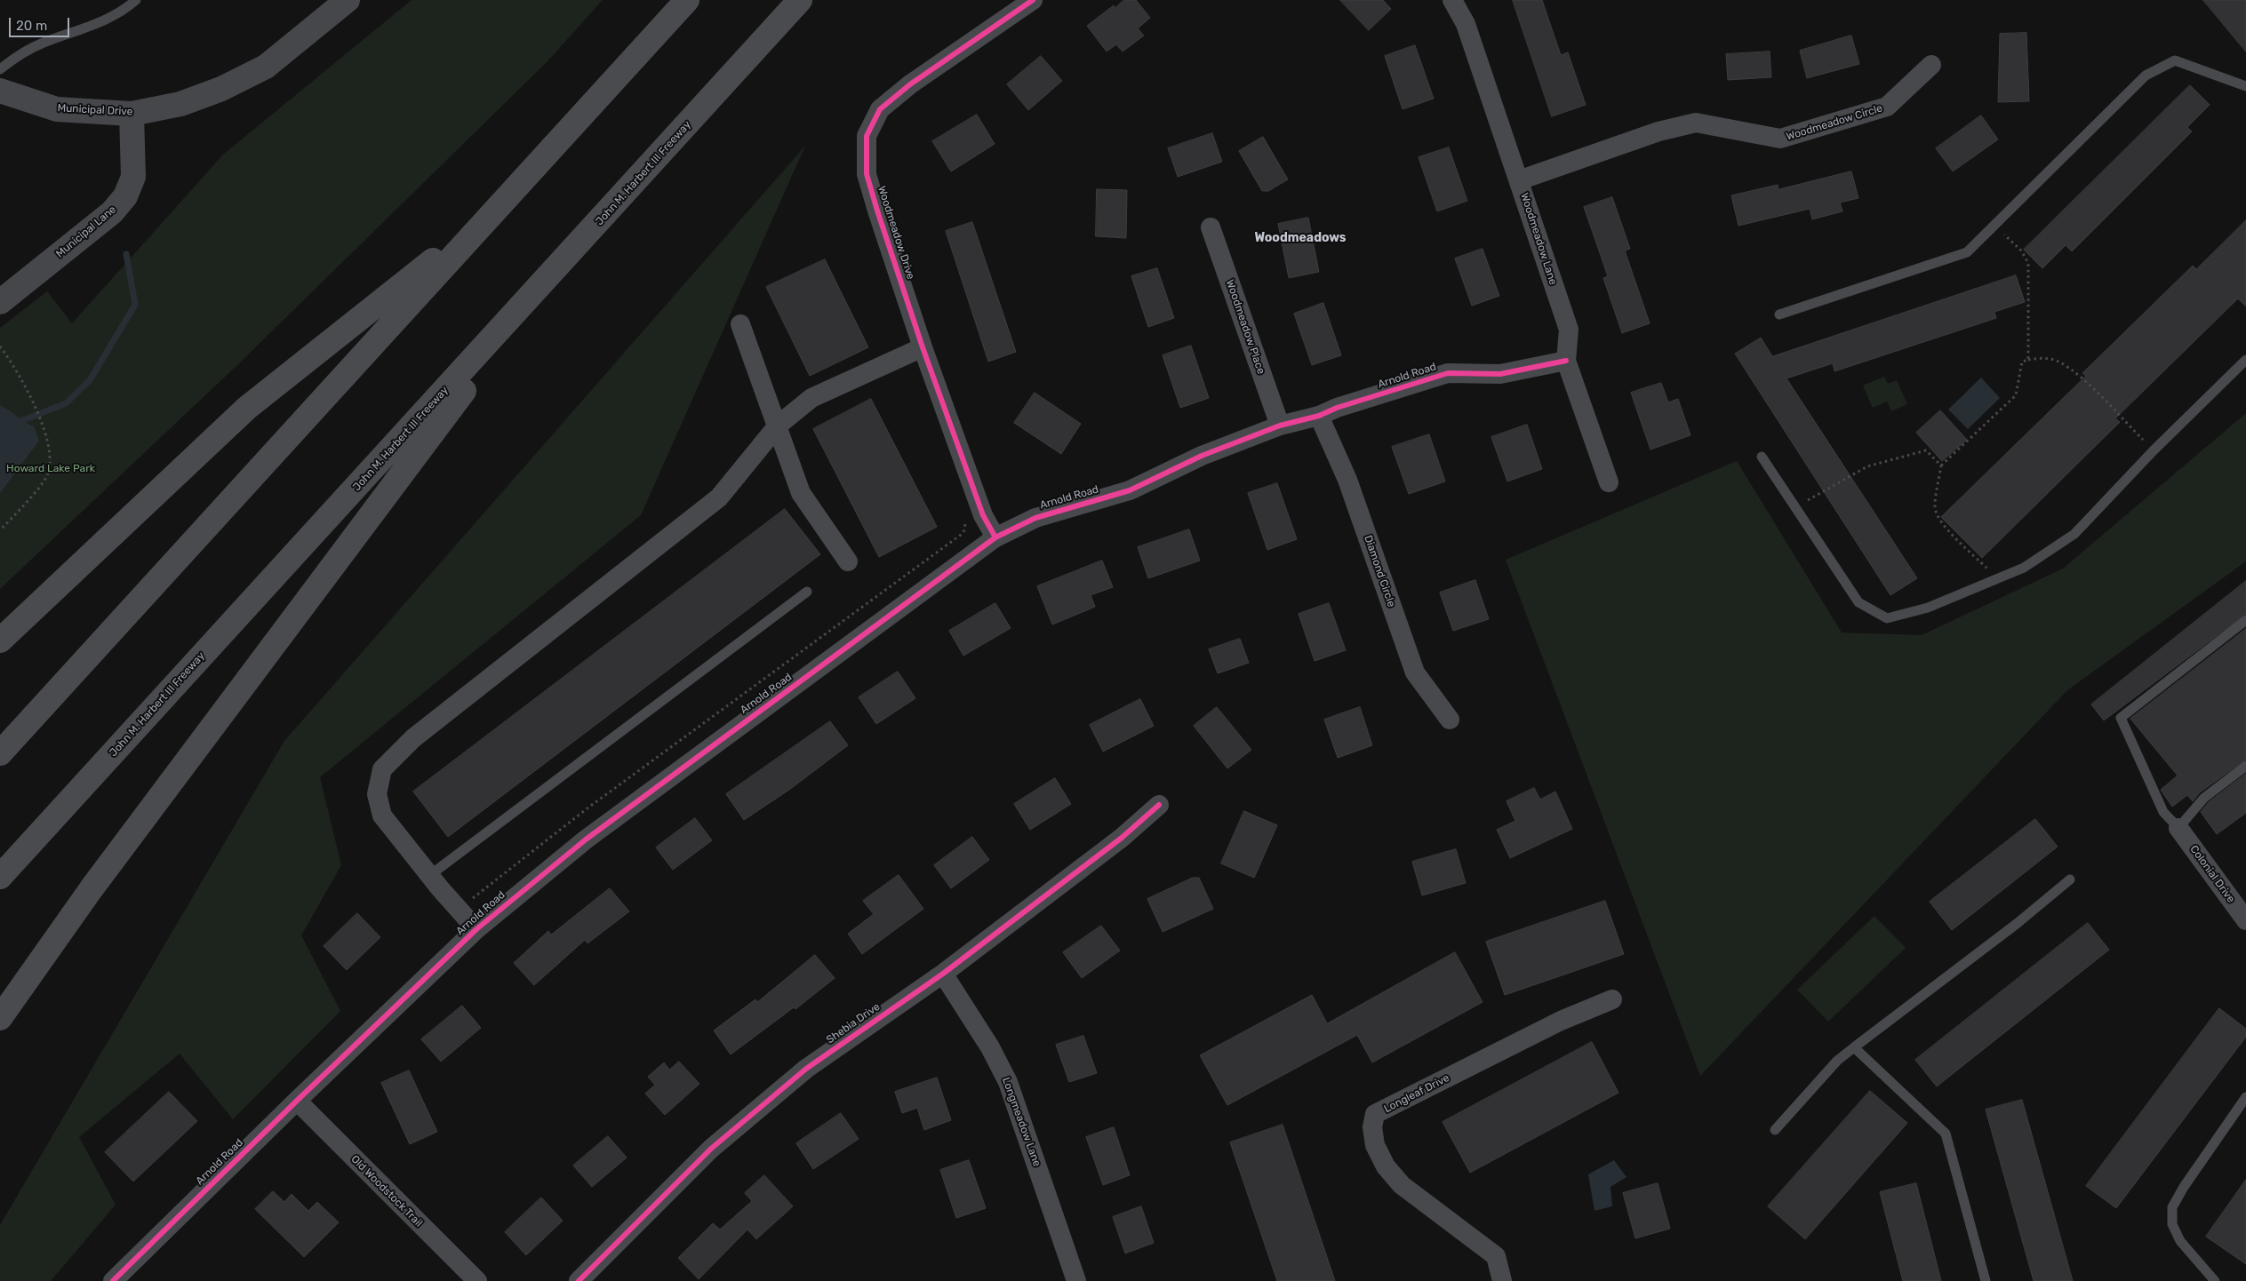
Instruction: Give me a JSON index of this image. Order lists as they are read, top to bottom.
{
  "streets": {
    "highway": ["John M. Harbert III Freeway"],
    "street": [
      "Municipal Drive",
      "Woodmeadow Circle",
      "Municipal Lane",
      "Woodmeadow Drive",
      "Woodmeadow Lane",
      "Woodmeadow Place",
      "Arnold Road",
      "Diamond Circle",
      "Colonial Drive",
      "Shebia Drive",
      "Longleaf Drive",
      "Longmeadow Lane",
      "Old Woodstock Trail"
    ]
  },
  "crossings": [
    ["Municipal Drive", "Municipal Lane"],
    ["Woodmeadow Circle", "Woodmeadow Lane"],
    ["Woodmeadow Drive", "Arnold Road"],
    ["Woodmeadow Lane", "Arnold Road"],
    ["Woodmeadow Place", "Arnold Road"],
    ["Arnold Road", "Diamond Circle"],
    ["Arnold Road", "Old Woodstock Trail"],
    ["Shebia Drive", "Longmeadow Lane"]
  ],
  "districts": ["Woodmeadows"],
  "parks": ["Howard Lake Park"],
  "scale_bar": "20 m"
}
